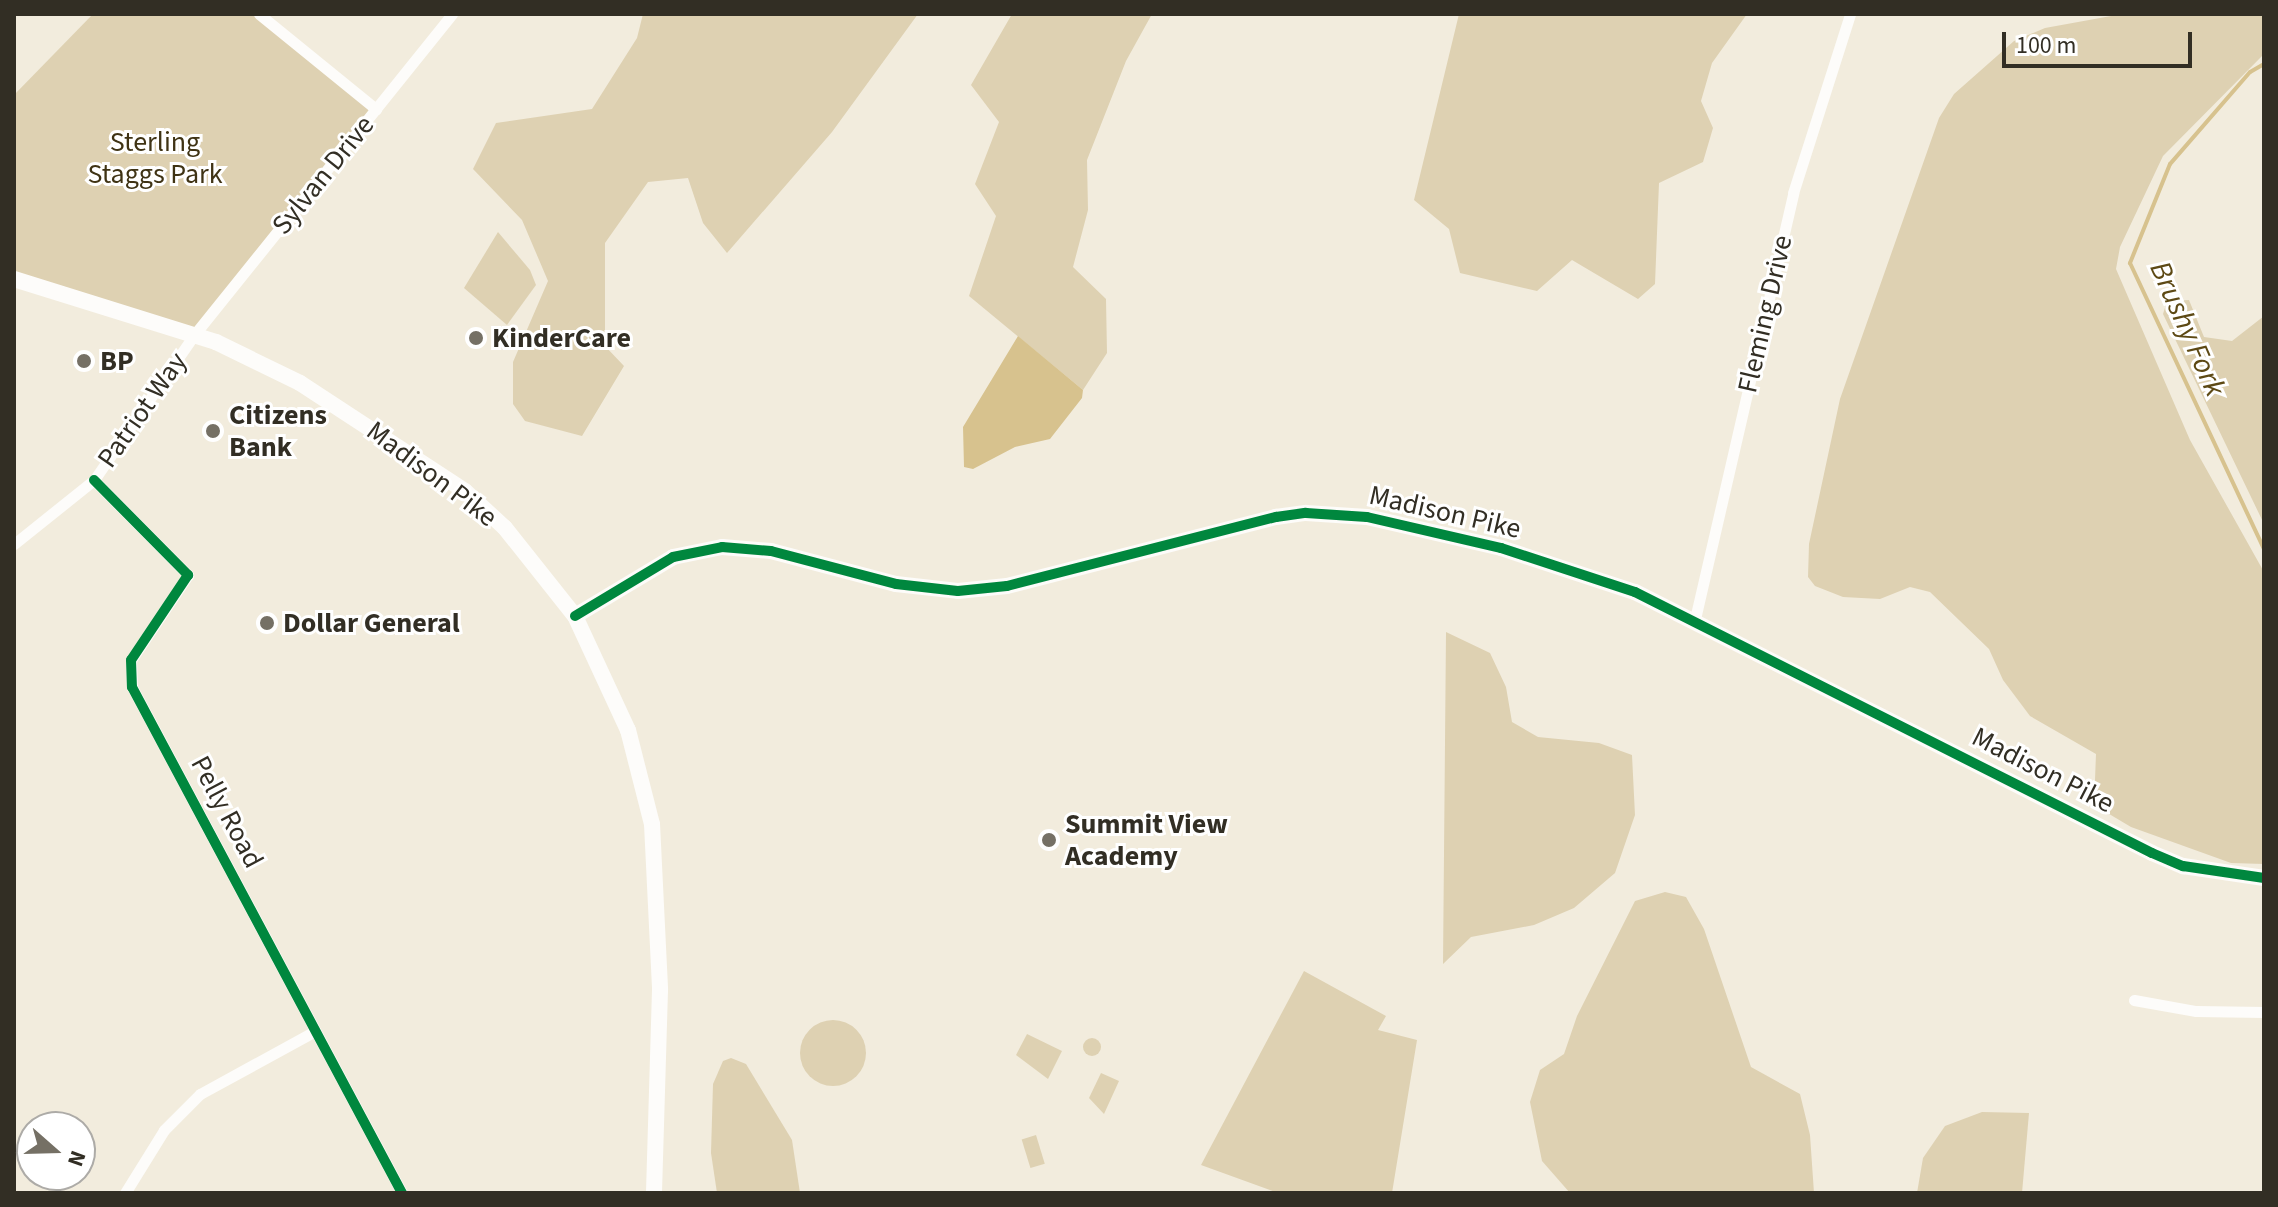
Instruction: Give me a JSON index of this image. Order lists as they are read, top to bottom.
{
  "streets": {
    "street": [
      "Sylvan Drive",
      "Fleming Drive",
      "Patriot Way",
      "Madison Pike",
      "Pelly Road"
    ]
  },
  "crossings": [
    ["Sylvan Drive", "Patriot Way"],
    ["Sylvan Drive", "Madison Pike"],
    ["Fleming Drive", "Madison Pike"],
    ["Patriot Way", "Madison Pike"],
    ["Patriot Way", "Pelly Road"]
  ],
  "water": ["Brushy Fork"],
  "parks": ["Sterling Staggs Park"],
  "places": [
    "KinderCare",
    "BP",
    "Citizens Bank",
    "Dollar General",
    "Summit View Academy"
  ],
  "scale_bar": "100 m",
  "north": "right"
}
